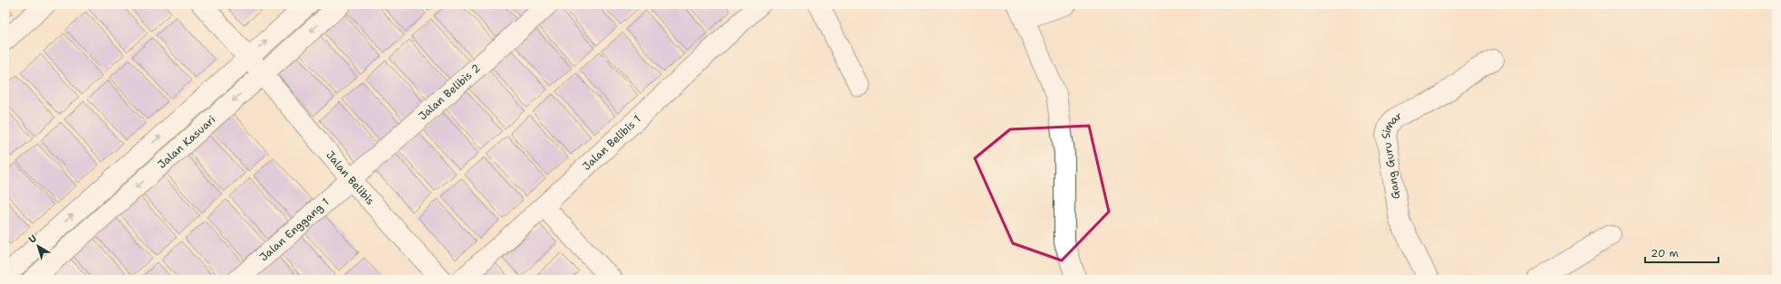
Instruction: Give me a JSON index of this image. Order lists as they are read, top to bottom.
{
  "streets": {
    "street": [
      "Jalan Belibis 2",
      "Jalan Kasuari",
      "Jalan Belibis 1",
      "Gang Guru Simar",
      "Jalan Belibis",
      "Jalan Enggang 1"
    ]
  },
  "crossings": [
    ["Jalan Belibis 2", "Jalan Belibis"],
    ["Jalan Belibis 2", "Jalan Enggang 1"],
    ["Jalan Kasuari", "Jalan Belibis"],
    ["Jalan Belibis", "Jalan Enggang 1"]
  ],
  "scale_bar": "20 m",
  "north": "top left"
}
